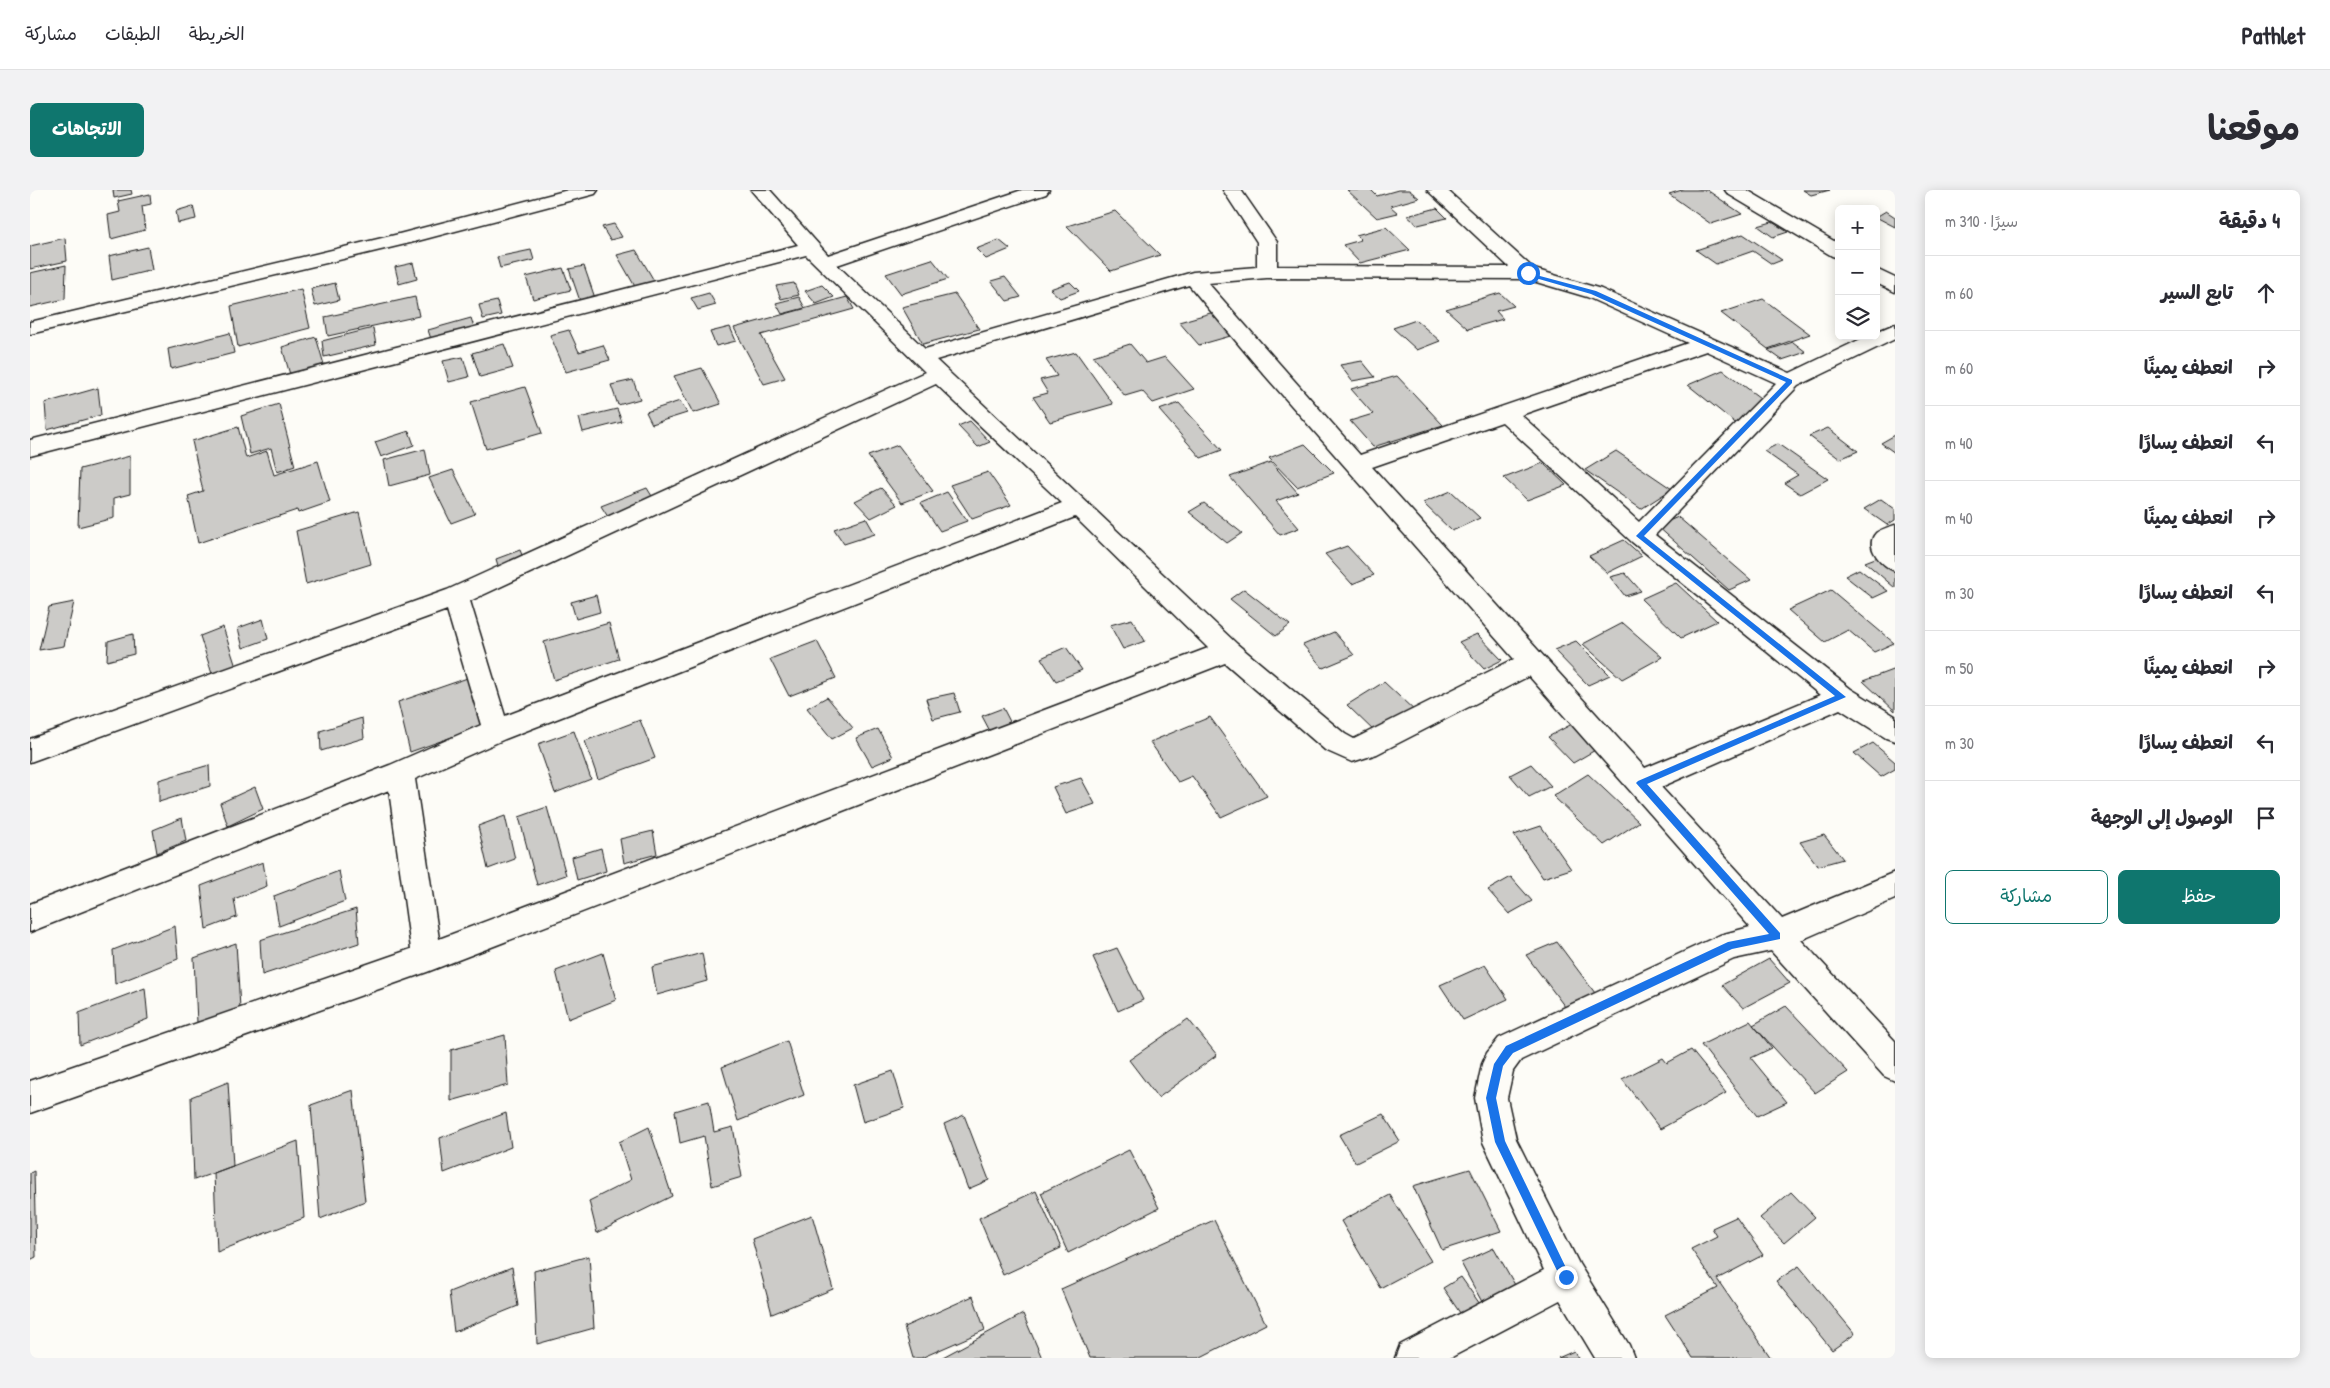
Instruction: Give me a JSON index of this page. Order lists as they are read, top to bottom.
{
  "page": {
    "header": "Pathlet",
    "nav": ["الخريطة", "الطبقات", "مشاركة"],
    "title": "موقعنا",
    "buttons": [
      "الاتجاهات",
      ["حفظ", "مشاركة"]
    ],
    "heading": ["4 دقيقة", "سيرًا · 310 m"],
    "map_buttons": ["+", "−"],
    "list": [
      ["تابع السير", "60 m"],
      ["انعطف يمينًا", "60 m"],
      ["انعطف يسارًا", "40 m"],
      ["انعطف يمينًا", "40 m"],
      ["انعطف يسارًا", "30 m"],
      ["انعطف يمينًا", "50 m"],
      ["انعطف يسارًا", "30 m"],
      "الوصول إلى الوجهة"
    ]
  }
}
